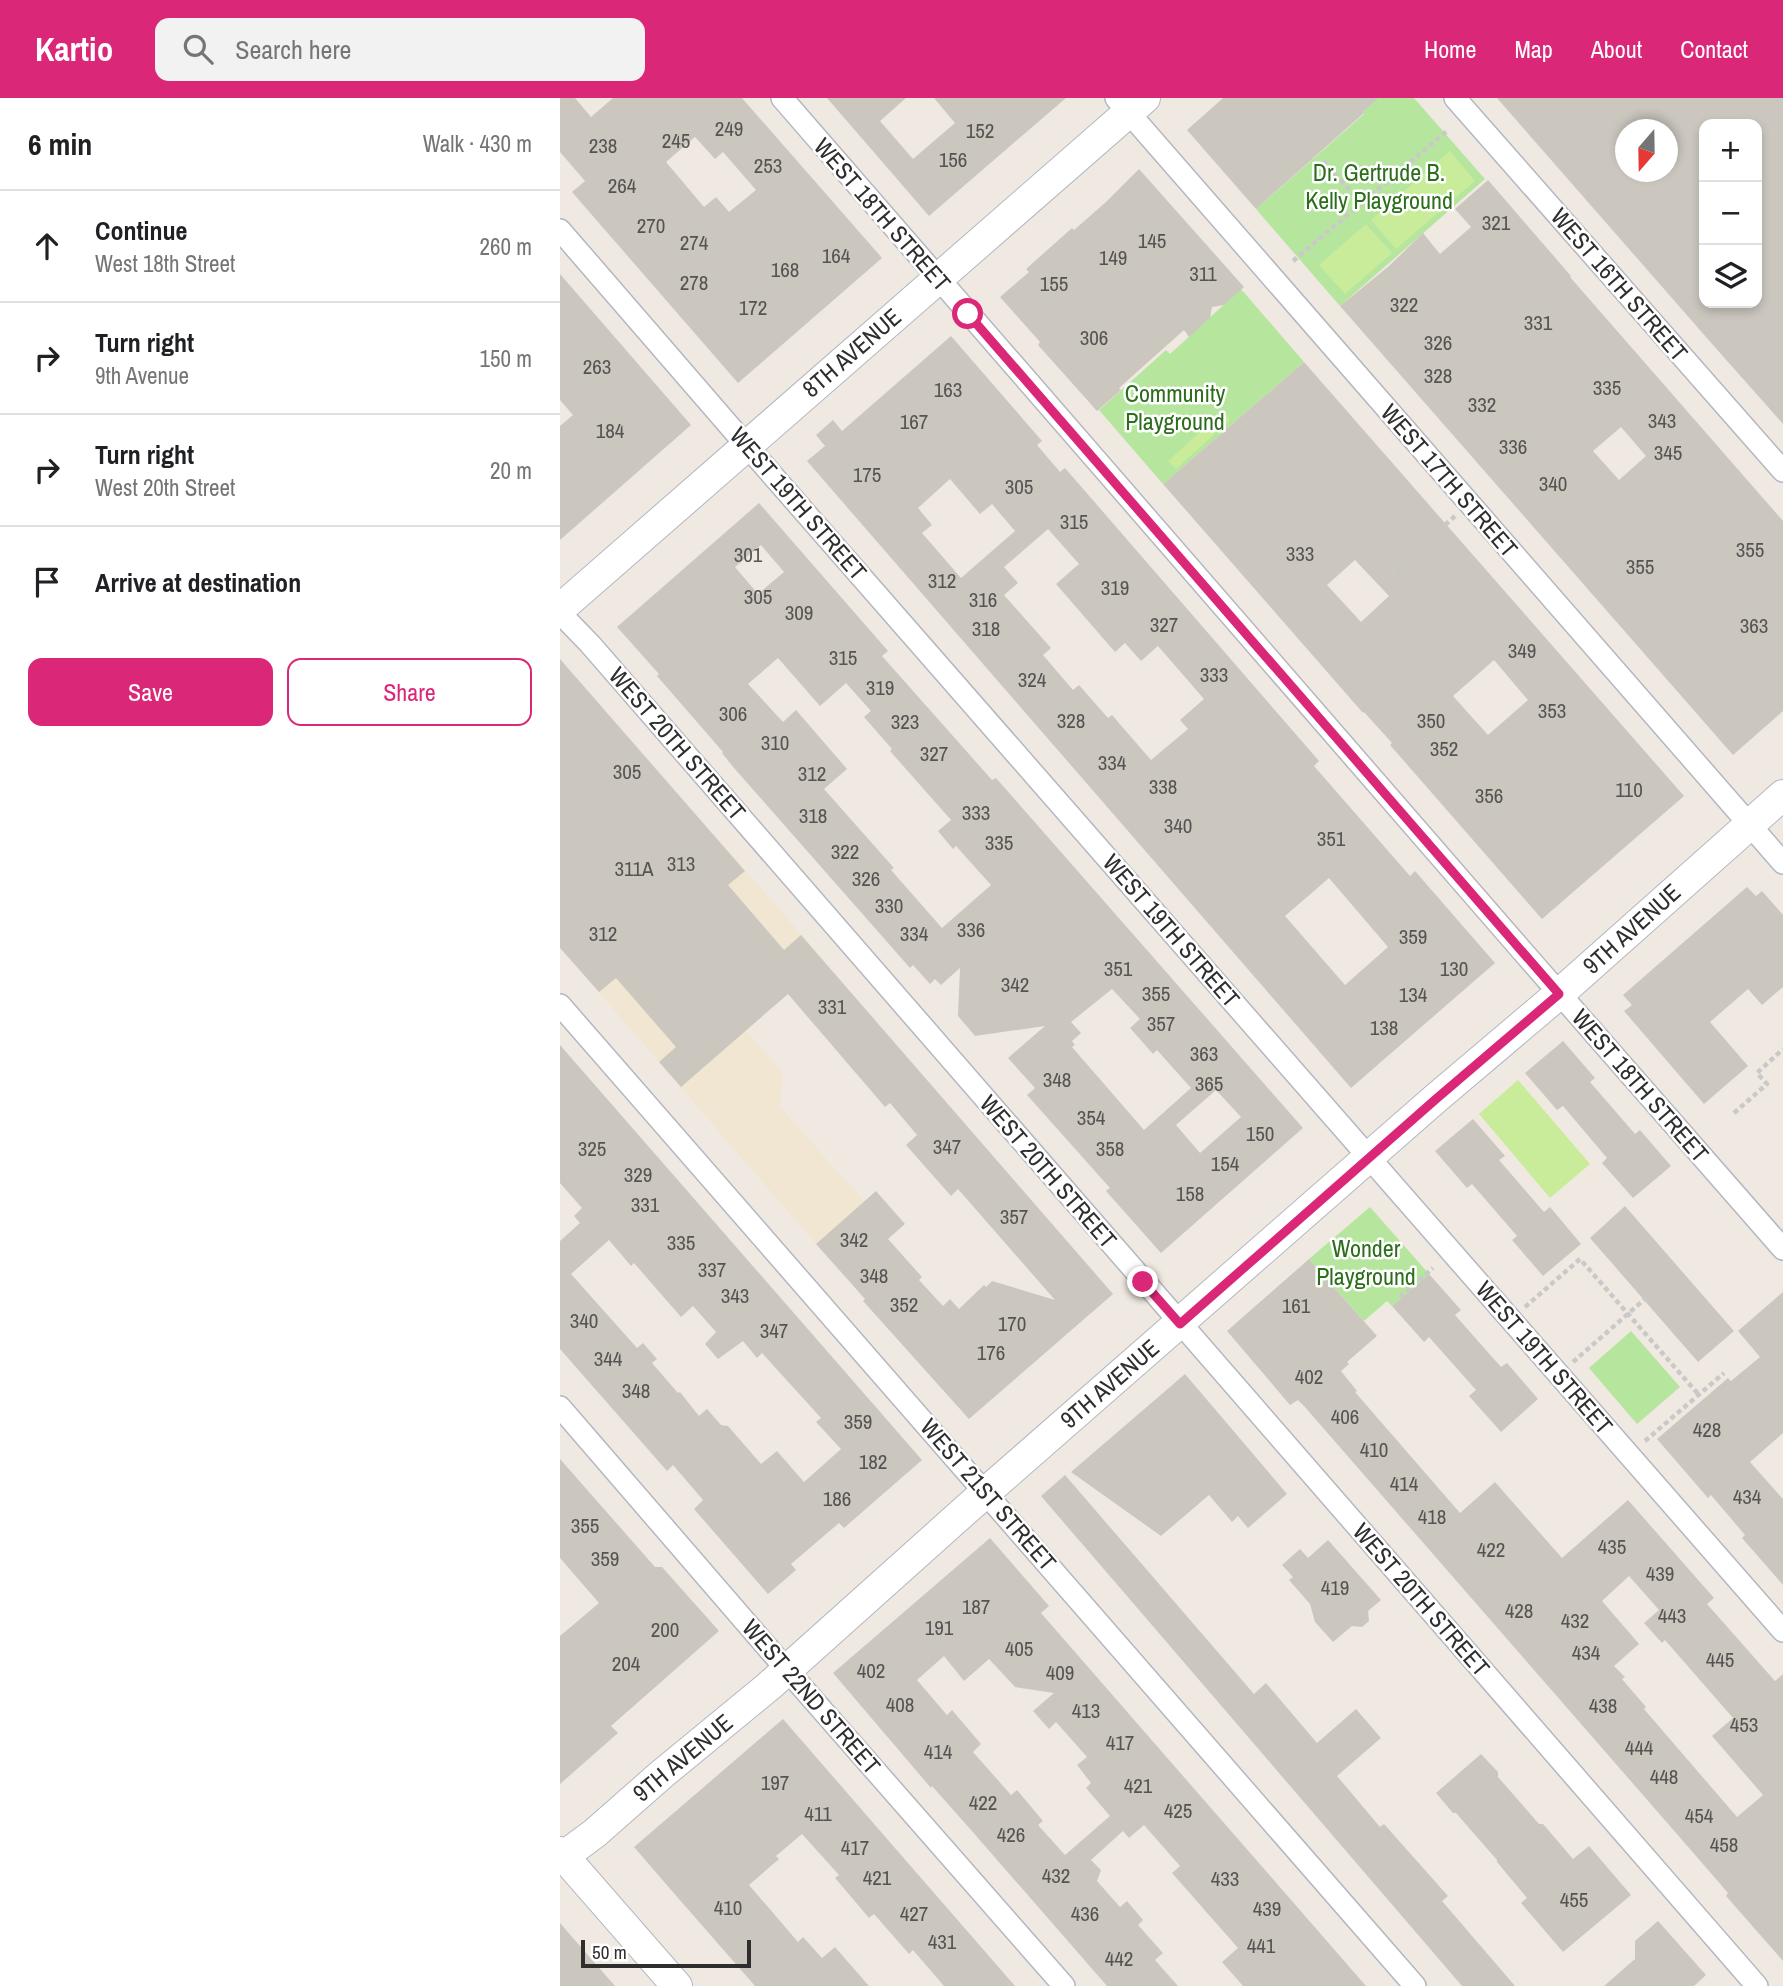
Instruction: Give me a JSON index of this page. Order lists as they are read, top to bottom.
{
  "streets": {
    "main road": ["8TH AVENUE", "9TH AVENUE"],
    "street": [
      "WEST 18TH STREET",
      "WEST 16TH STREET",
      "WEST 17TH STREET",
      "WEST 19TH STREET",
      "WEST 20TH STREET",
      "WEST 21ST STREET",
      "WEST 22ND STREET"
    ]
  },
  "crossings": [
    ["WEST 18TH STREET", "8TH AVENUE"],
    ["WEST 18TH STREET", "9TH AVENUE"],
    ["8TH AVENUE", "WEST 17TH STREET"],
    ["8TH AVENUE", "WEST 19TH STREET"],
    ["8TH AVENUE", "WEST 20TH STREET"],
    ["WEST 17TH STREET", "9TH AVENUE"],
    ["WEST 19TH STREET", "9TH AVENUE"],
    ["WEST 20TH STREET", "9TH AVENUE"],
    ["9TH AVENUE", "WEST 21ST STREET"],
    ["9TH AVENUE", "WEST 22ND STREET"]
  ],
  "parks": ["Dr. Gertrude B. Kelly Playground", "Community Playground", "Wonder Playground"],
  "house_numbers": [
    "249",
    "152",
    "245",
    "238",
    "156",
    "253",
    "264",
    "321",
    "270",
    "145",
    "274",
    "164",
    "149",
    "168",
    "311",
    "278",
    "155",
    "322",
    "172",
    "331",
    "306",
    "326",
    "263",
    "328",
    "335",
    "163",
    "332",
    "343",
    "167",
    "184",
    "336",
    "345",
    "175",
    "340",
    "305",
    "315",
    "355",
    "333",
    "301",
    "355",
    "312",
    "319",
    "305",
    "316",
    "309",
    "327",
    "363",
    "318",
    "349",
    "315",
    "333",
    "324",
    "319",
    "353",
    "306",
    "328",
    "350",
    "323",
    "310",
    "352",
    "327",
    "334",
    "305",
    "312",
    "338",
    "110",
    "356",
    "333",
    "318",
    "340",
    "351",
    "335",
    "322",
    "313",
    "311A",
    "326",
    "330",
    "336",
    "312",
    "334",
    "359",
    "351",
    "130",
    "342",
    "355",
    "134",
    "331",
    "357",
    "138",
    "363",
    "348",
    "365",
    "354",
    "150",
    "347",
    "325",
    "358",
    "154",
    "329",
    "158",
    "331",
    "357",
    "342",
    "335",
    "337",
    "348",
    "343",
    "352",
    "161",
    "340",
    "170",
    "347",
    "176",
    "344",
    "402",
    "348",
    "406",
    "359",
    "428",
    "410",
    "182",
    "414",
    "434",
    "186",
    "418",
    "355",
    "435",
    "422",
    "359",
    "439",
    "419",
    "187",
    "428",
    "443",
    "432",
    "191",
    "200",
    "405",
    "434",
    "445",
    "204",
    "402",
    "409",
    "408",
    "438",
    "413",
    "453",
    "417",
    "444",
    "414",
    "448",
    "197",
    "421",
    "422",
    "425",
    "411",
    "454",
    "426",
    "458",
    "417",
    "432",
    "421",
    "433",
    "455",
    "410",
    "439",
    "427",
    "436",
    "431",
    "441",
    "442"
  ],
  "scale_bar": "50 m",
  "north": "bottom",
  "page": {
    "header": "Kartio",
    "search": "Search here",
    "nav": [
      "Home",
      "Map",
      "About",
      "Contact"
    ],
    "heading": ["6 min", "Walk · 430 m"],
    "map_buttons": ["+", "−"],
    "list": [
      ["Continue", "West 18th Street", "260 m"],
      ["Turn right", "9th Avenue", "150 m"],
      ["Turn right", "West 20th Street", "20 m"],
      "Arrive at destination"
    ],
    "buttons": ["Save", "Share"],
    "scale": "50 m"
  }
}
